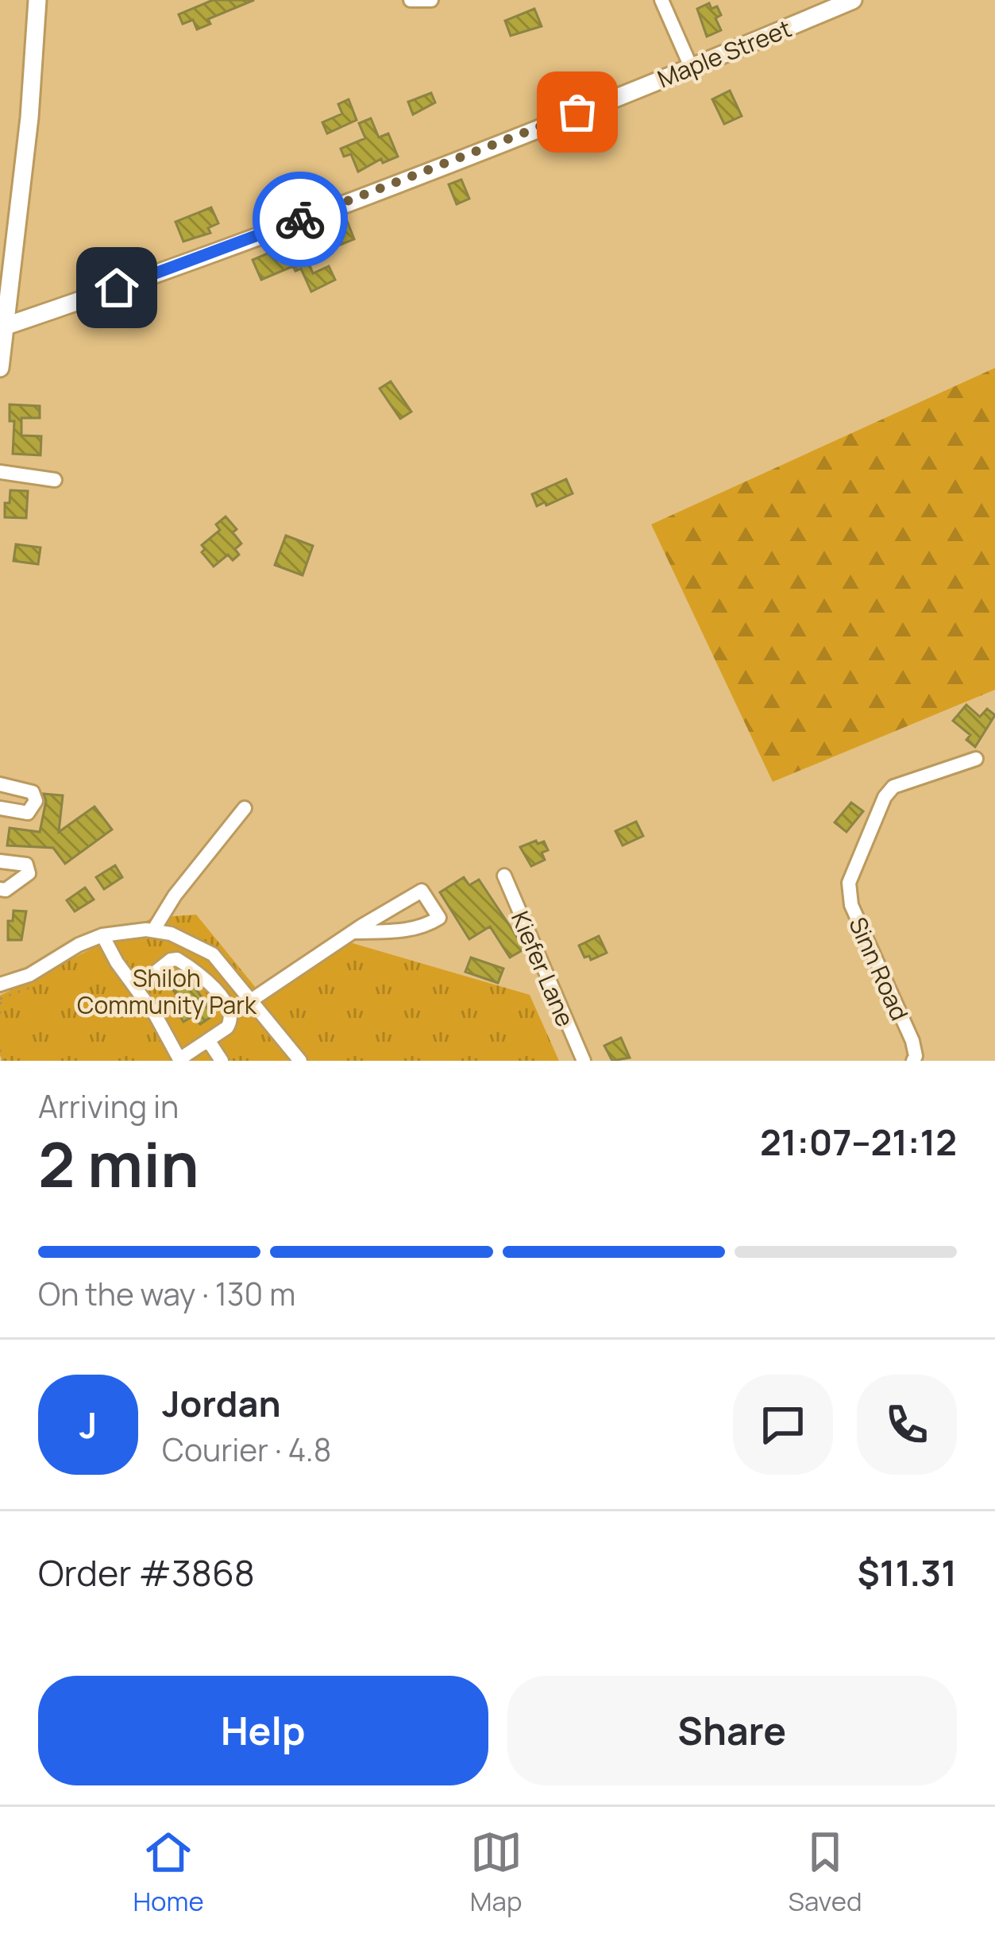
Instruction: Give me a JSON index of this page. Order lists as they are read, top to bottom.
{
  "streets": {
    "main road": ["Maple Street"],
    "street": ["Kiefer Lane", "Sinn Road"]
  },
  "parks": ["Shiloh Community Park"],
  "page": {
    "heading": ["2 min", "Arriving in", "21:07–21:12"],
    "panel": [
      "Jordan",
      "Courier · 4.8",
      "Order #3868",
      "$11.31"
    ],
    "bar": "On the way · 130 m",
    "round": "J",
    "buttons": ["Help", "Share"],
    "tabs": ["Home", "Map", "Saved"]
  }
}
